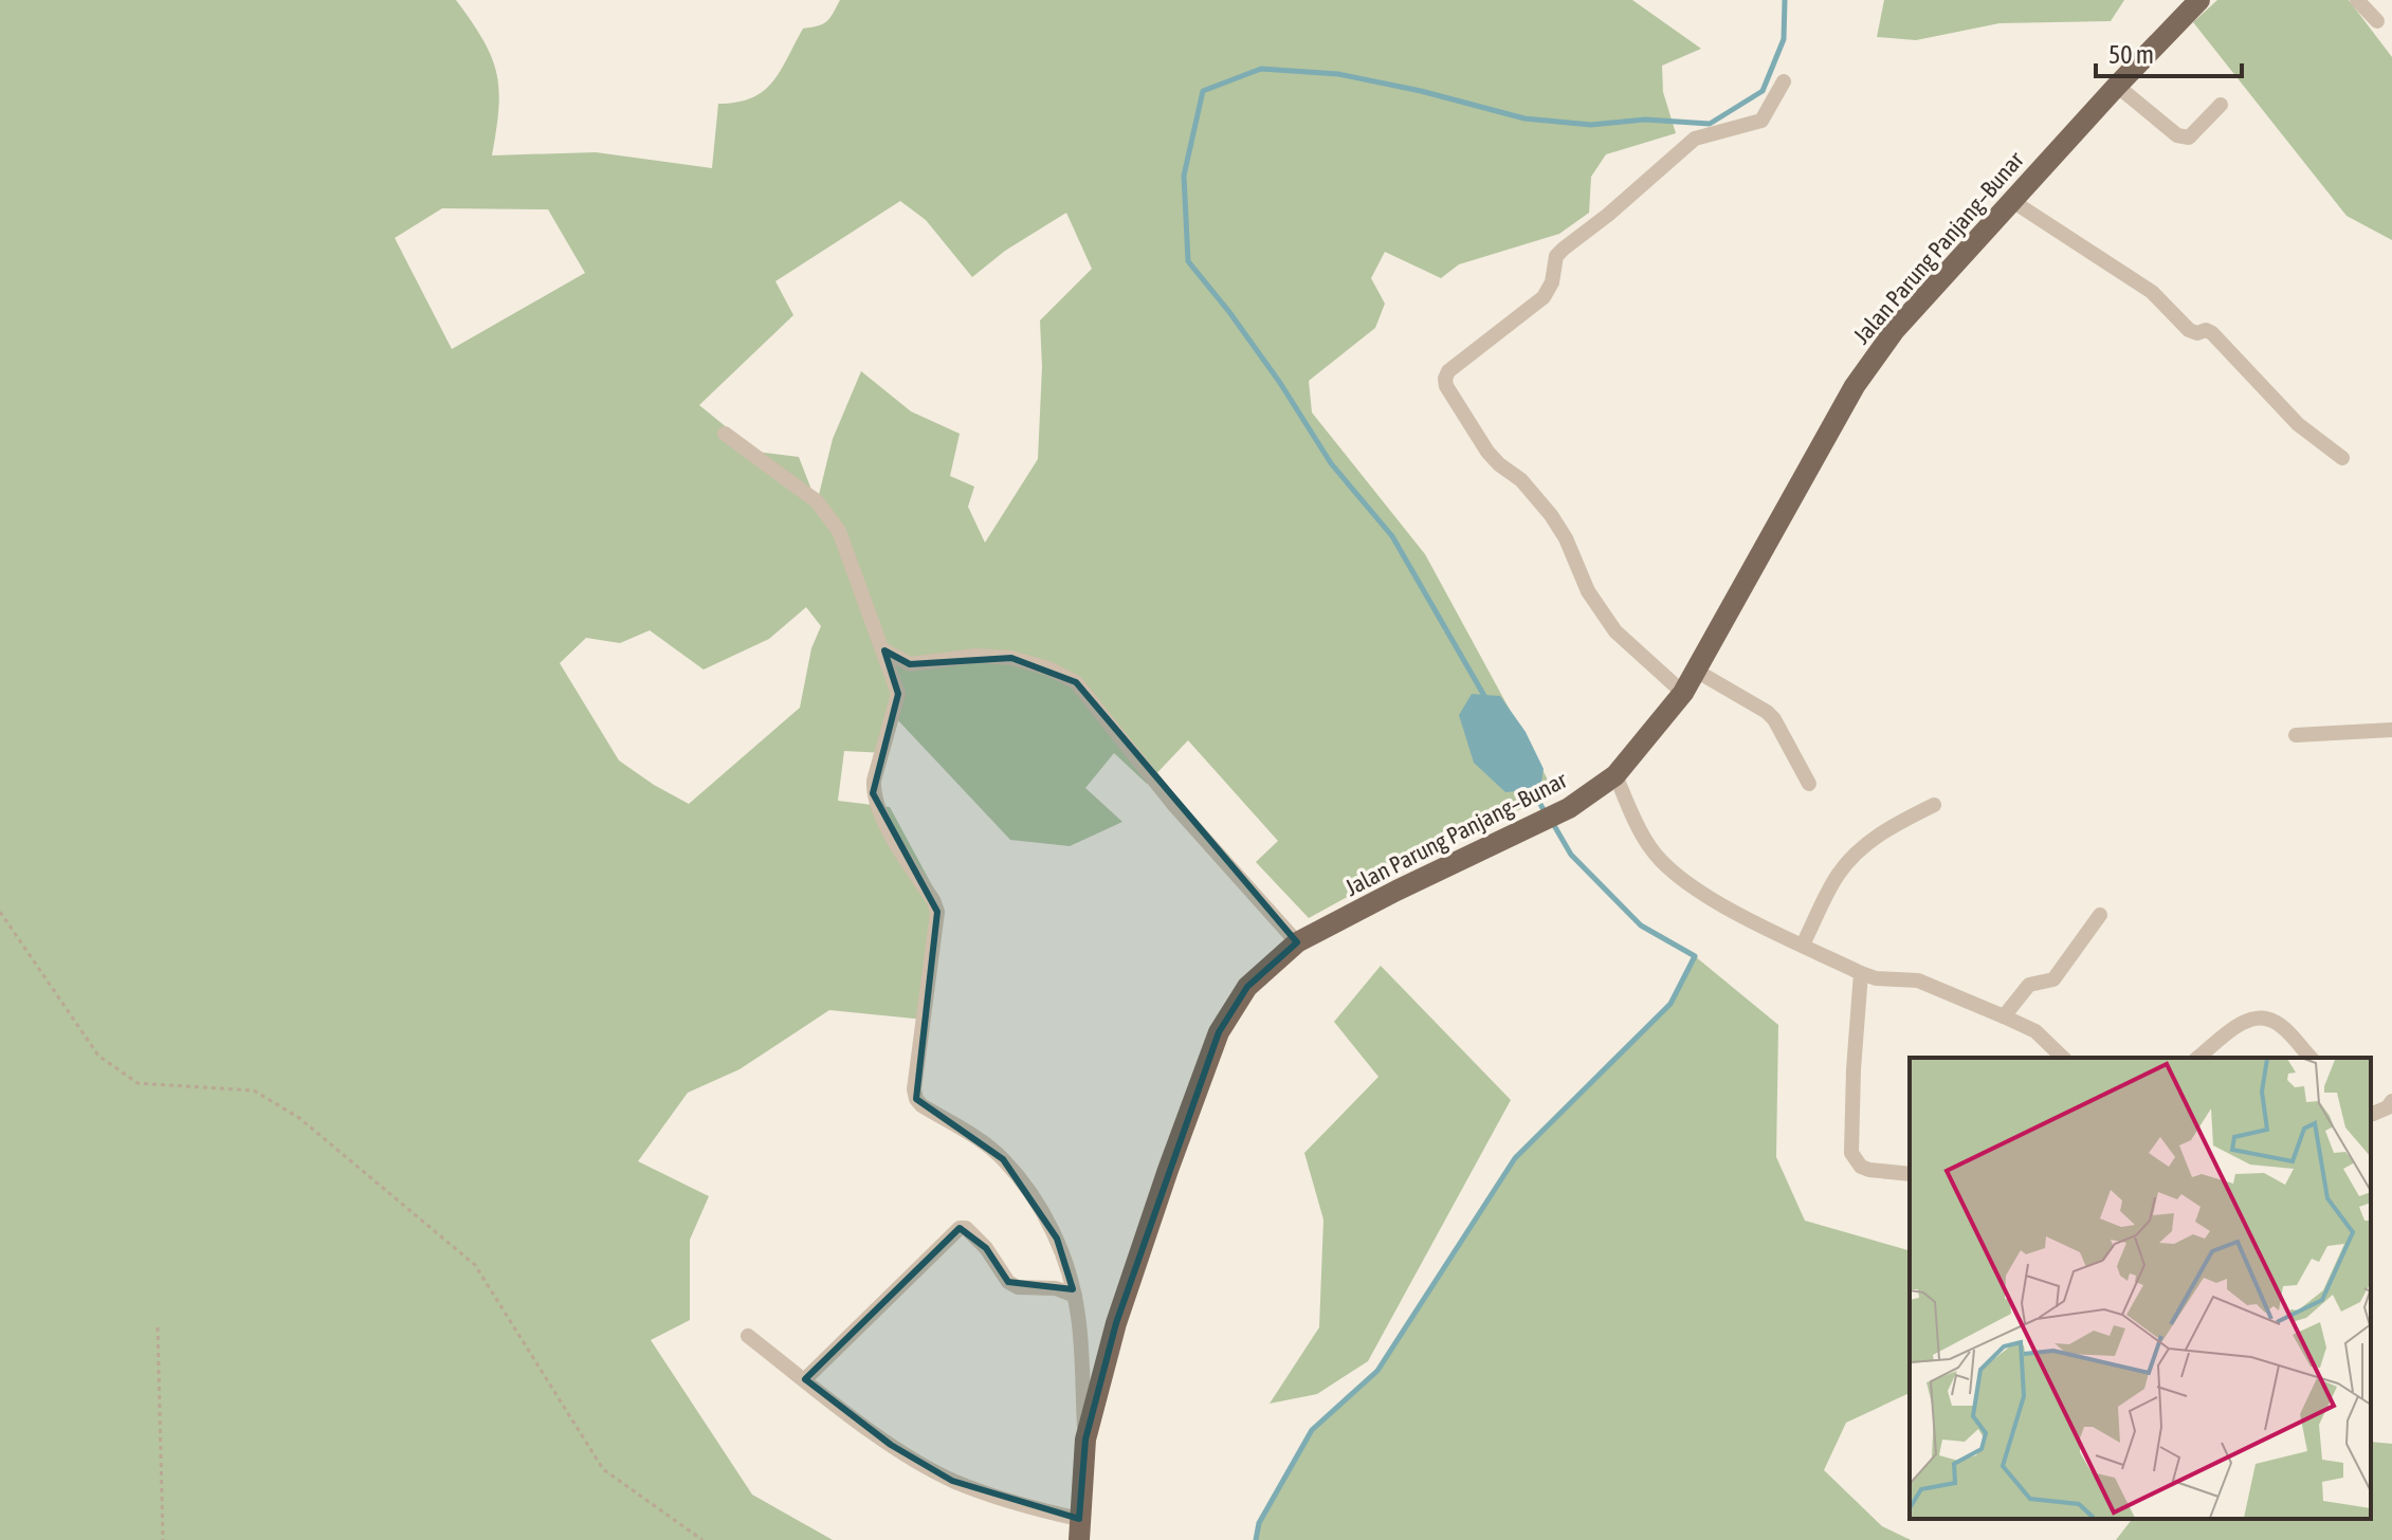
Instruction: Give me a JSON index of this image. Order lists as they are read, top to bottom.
{
  "streets": {
    "main road": ["Jalan Parung Panjang–Bunar"]
  },
  "scale_bar": "50 m"
}
